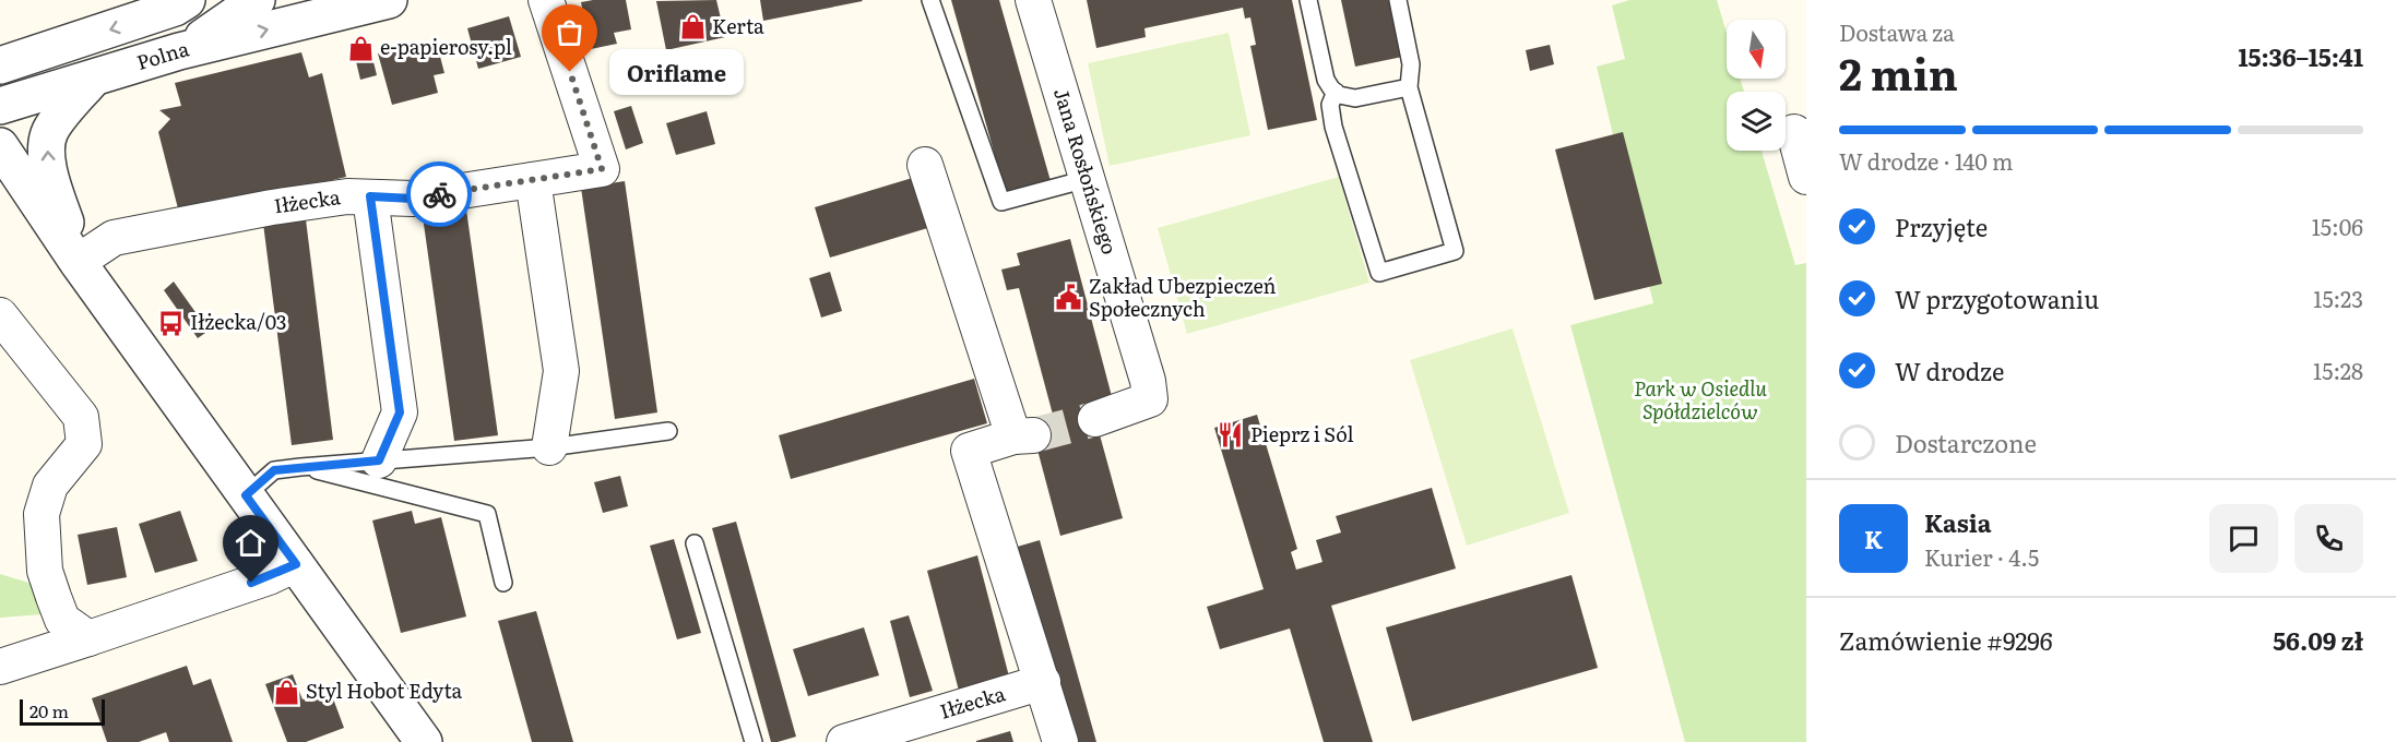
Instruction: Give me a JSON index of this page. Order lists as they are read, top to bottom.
{
  "streets": {
    "street": ["Polna", "Jana Rosłońskiego", "Iłżecka"]
  },
  "parks": ["Park w Osiedlu Spółdzielców"],
  "places": {
    "shop": ["Kerta", "e-papierosy.pl", "Styl Hobot Edyta"],
    "other": ["Oriflame"],
    "public building": ["Zakład Ubezpieczeń Społecznych"],
    "bus stop": ["Iłżecka/03"],
    "restaurant": ["Pieprz i Sól"]
  },
  "scale_bar": "20 m",
  "north": "bottom",
  "page": {
    "heading": ["2 min", "Dostawa za", "15:36–15:41"],
    "panel": [
      "Kasia",
      "Kurier · 4.5",
      "Zamówienie #9296",
      "56.09 zł"
    ],
    "bubble": "Oriflame",
    "bar": "W drodze · 140 m",
    "list": [
      ["Przyjęte", "15:06"],
      ["W przygotowaniu", "15:23"],
      ["W drodze", "15:28"],
      "Dostarczone"
    ],
    "round": "K",
    "scale": "20 m"
  }
}
